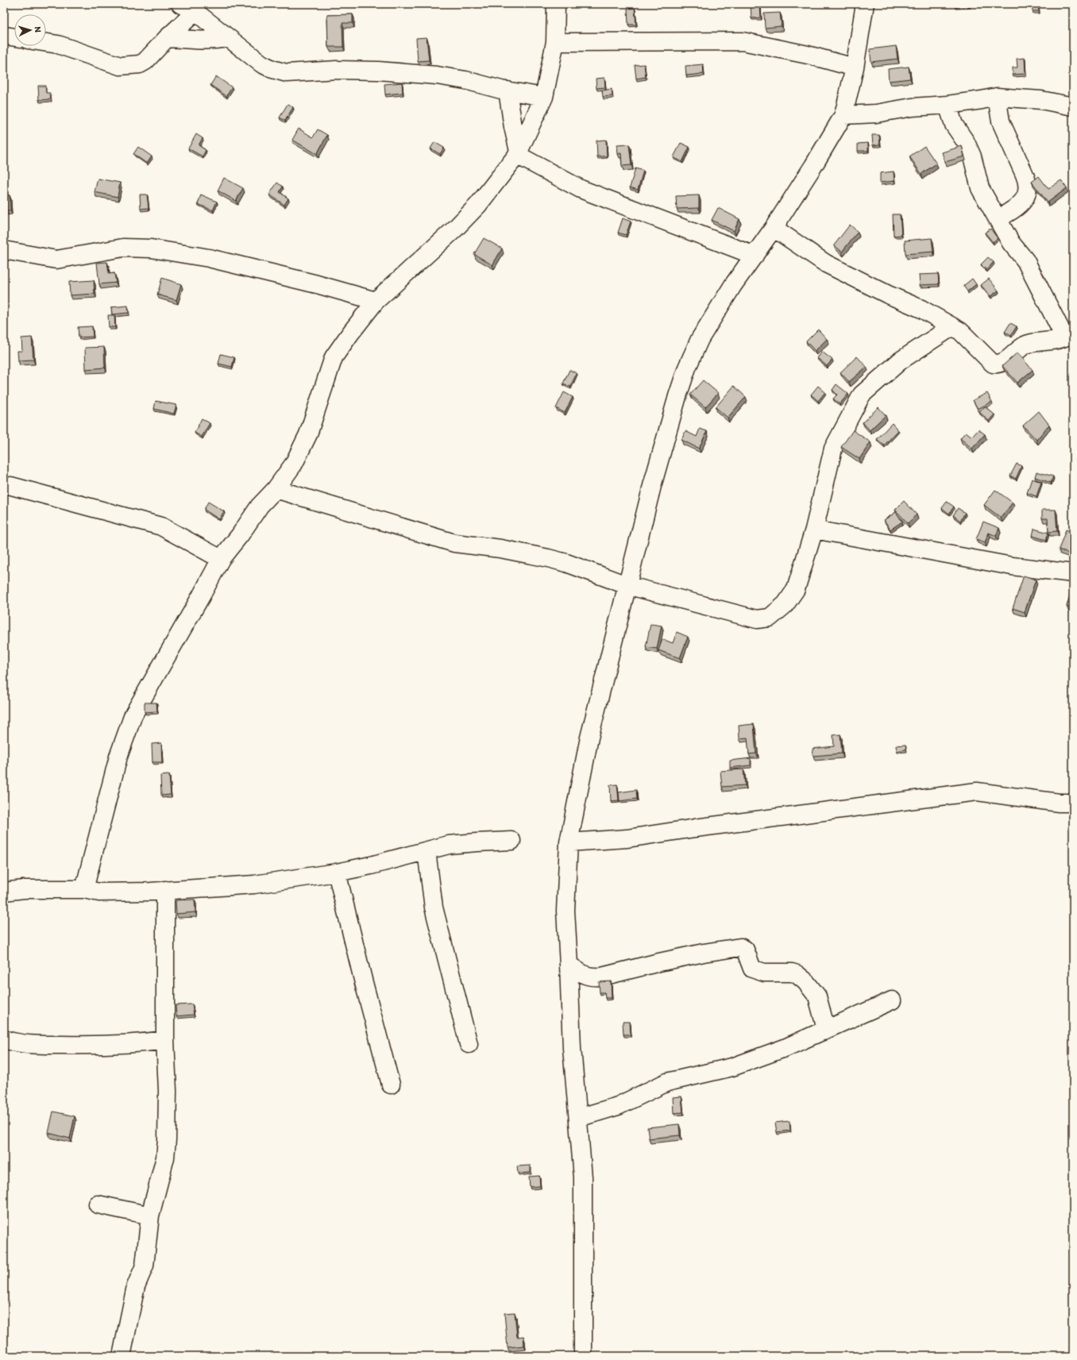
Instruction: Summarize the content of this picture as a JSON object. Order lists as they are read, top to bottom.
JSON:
{
  "north": "right"
}
